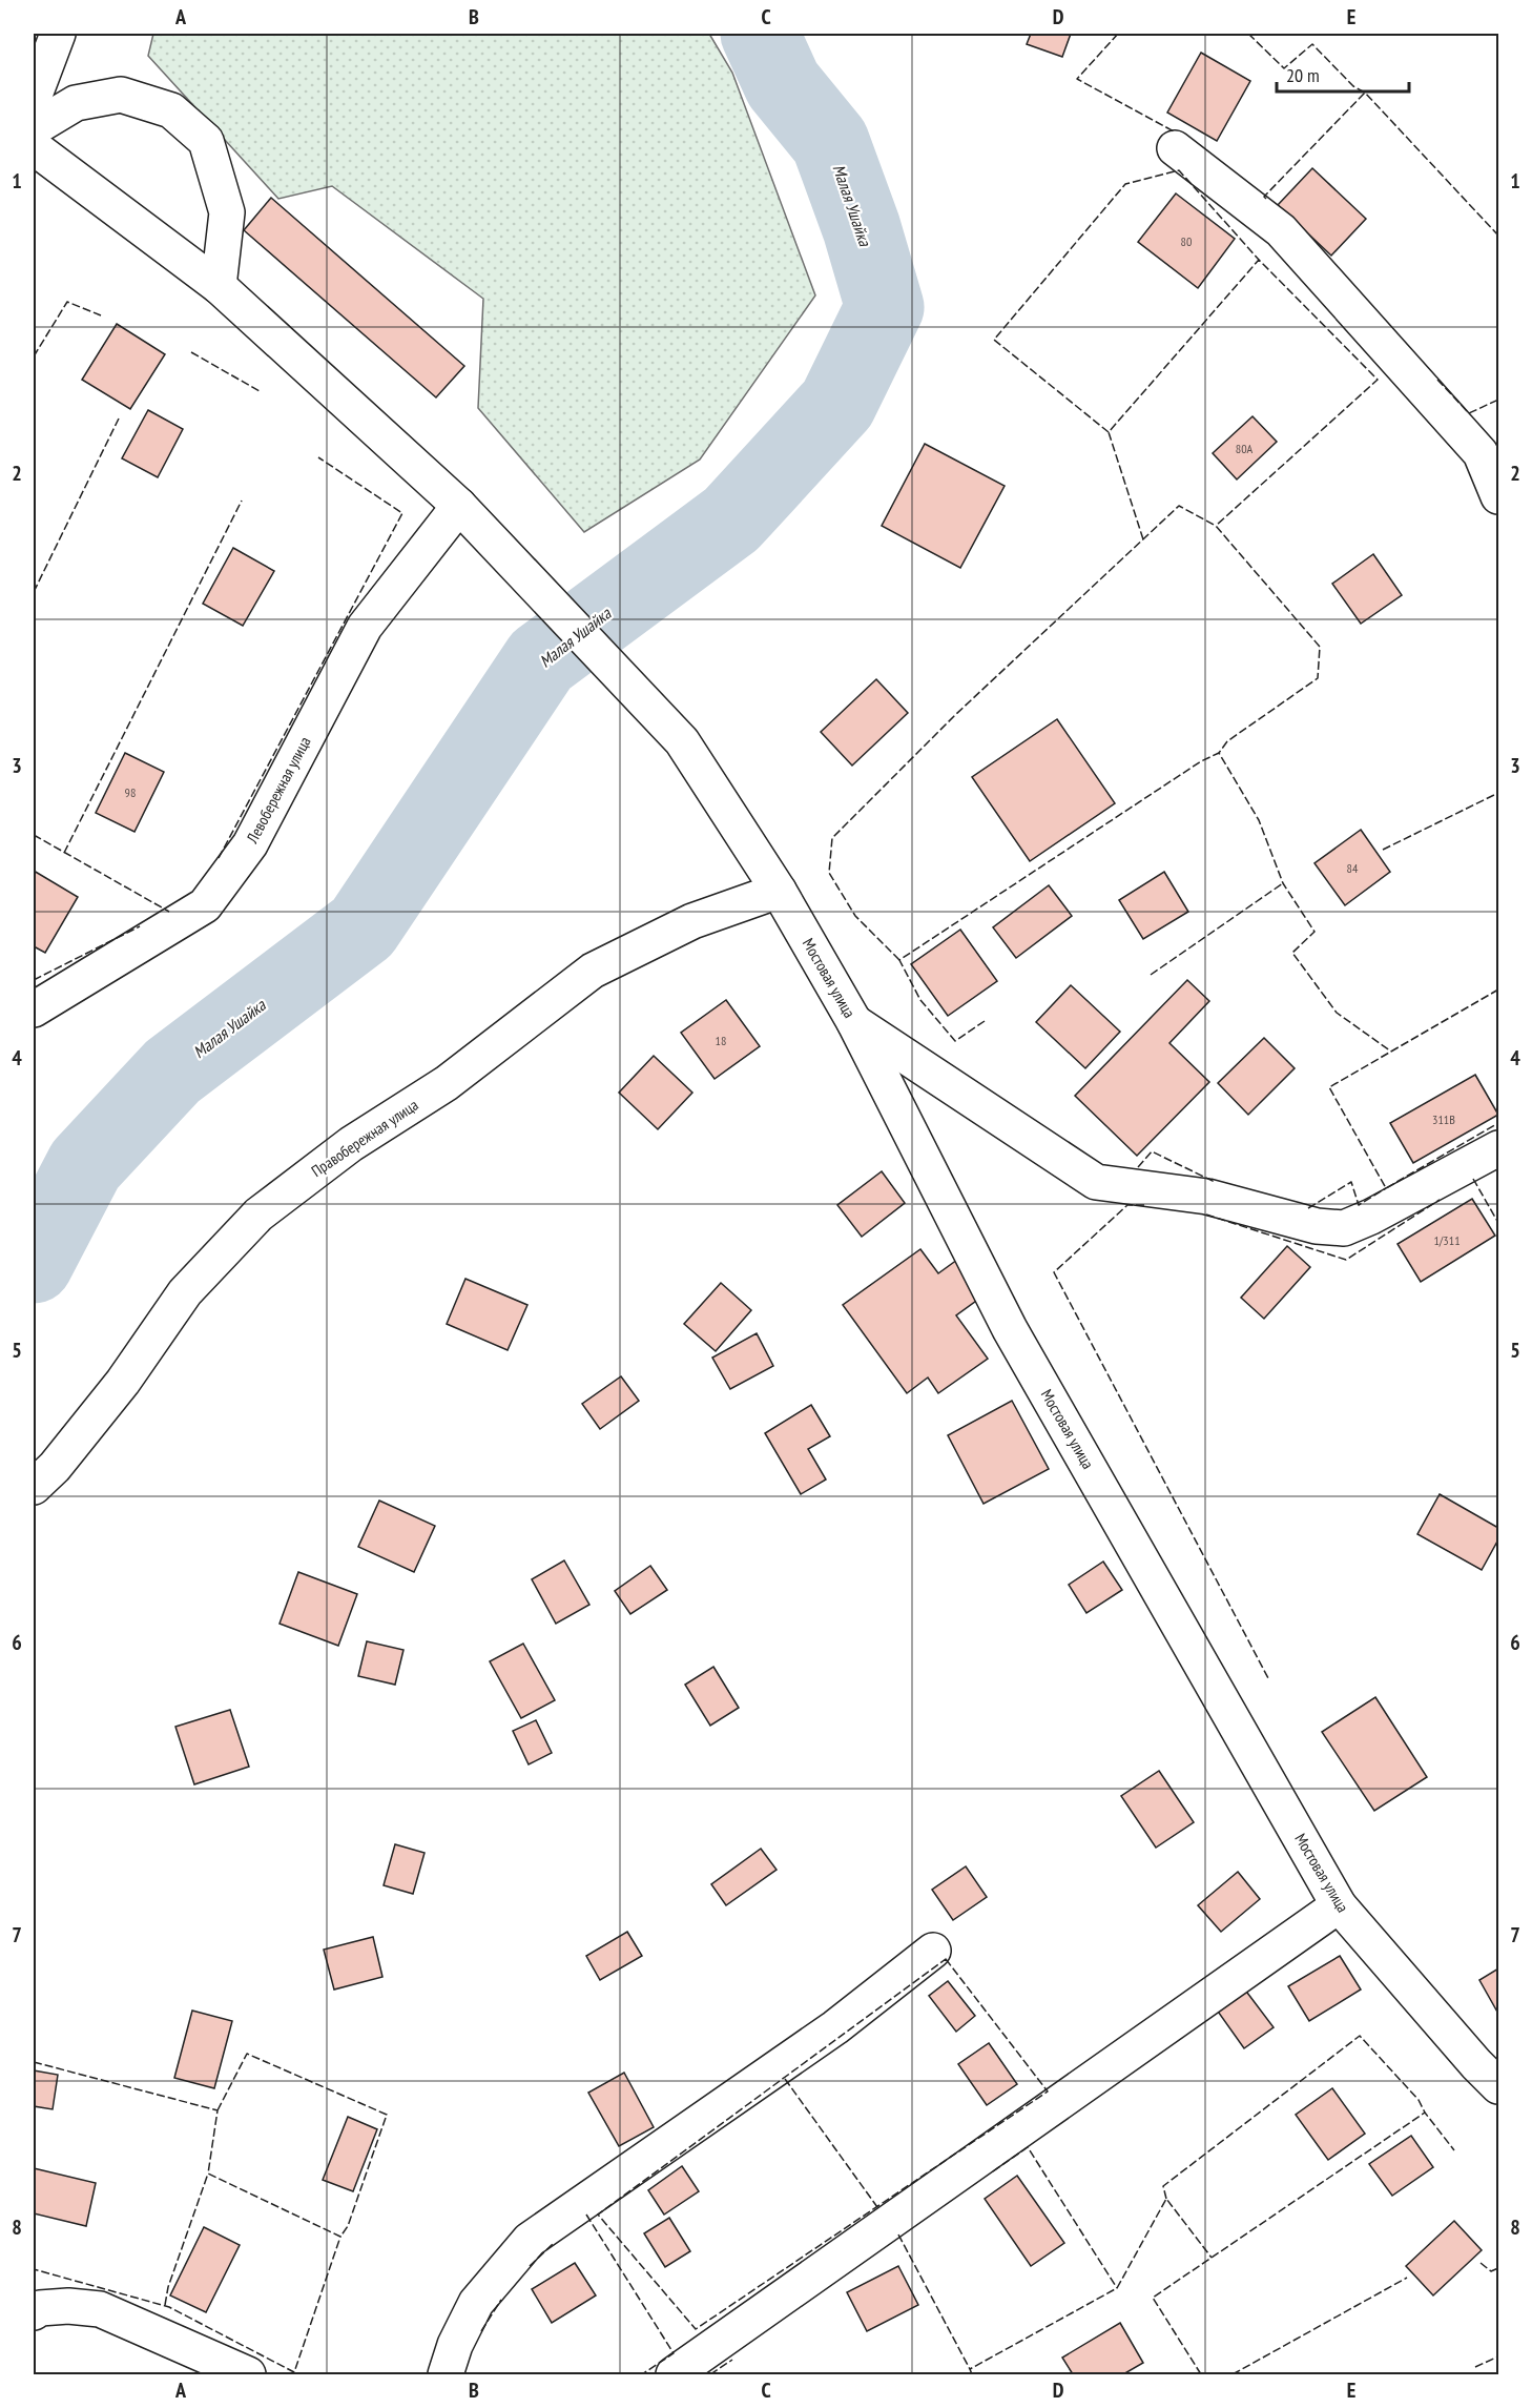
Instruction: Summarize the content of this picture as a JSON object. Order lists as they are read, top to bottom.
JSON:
{
  "streets": {
    "street": ["Левобережная улица", "Мостовая улица", "Правобережная улица"]
  },
  "crossings": [
    ["Левобережная улица", "Мостовая улица"],
    ["Мостовая улица", "Правобережная улица"]
  ],
  "water": ["Малая Ушайка"],
  "house_numbers": [
    "80",
    "80А",
    "98",
    "84",
    "18",
    "311В",
    "1/311"
  ],
  "scale_bar": "20 m",
  "grid": {
    "columns": [
      "A",
      "B",
      "C",
      "D",
      "E"
    ],
    "rows": [
      "1",
      "2",
      "3",
      "4",
      "5",
      "6",
      "7",
      "8"
    ]
  }
}
